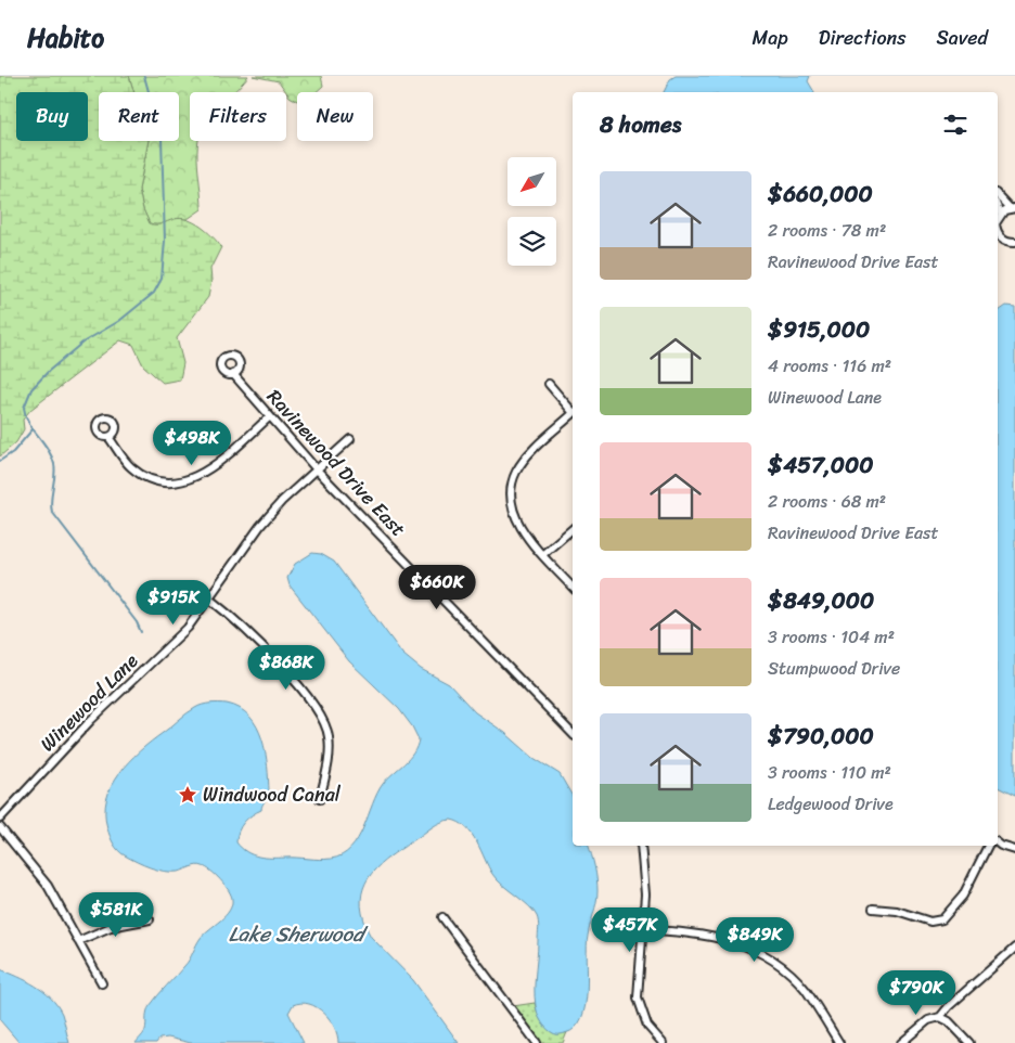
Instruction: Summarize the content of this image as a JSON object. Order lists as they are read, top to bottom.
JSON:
{
  "streets": {
    "street": ["Ravinewood Drive East", "Winewood Lane"]
  },
  "crossings": [
    ["Ravinewood Drive East", "Winewood Lane"]
  ],
  "water": ["Lake Sherwood"],
  "places": {
    "place": ["Windwood Canal"]
  },
  "north": "bottom left",
  "page": {
    "header": "Habito",
    "nav": ["Map", "Directions", "Saved"],
    "chip": [
      "Buy",
      "Rent",
      "Filters",
      "New"
    ],
    "heading": "8 homes",
    "list": [
      {
        "name": "$660,000",
        "note": "2 rooms · 78 m² · Ravinewood Drive East"
      },
      {
        "name": "$915,000",
        "note": "4 rooms · 116 m² · Winewood Lane"
      },
      {
        "name": "$457,000",
        "note": "2 rooms · 68 m² · Ravinewood Drive East"
      },
      {
        "name": "$849,000",
        "note": "3 rooms · 104 m² · Stumpwood Drive"
      },
      {
        "name": "$790,000",
        "note": "3 rooms · 110 m² · Ledgewood Drive"
      }
    ],
    "price": [
      "$498K",
      "$660K",
      "$915K",
      "$868K",
      "$581K",
      "$457K",
      "$849K",
      "$790K"
    ]
  }
}
